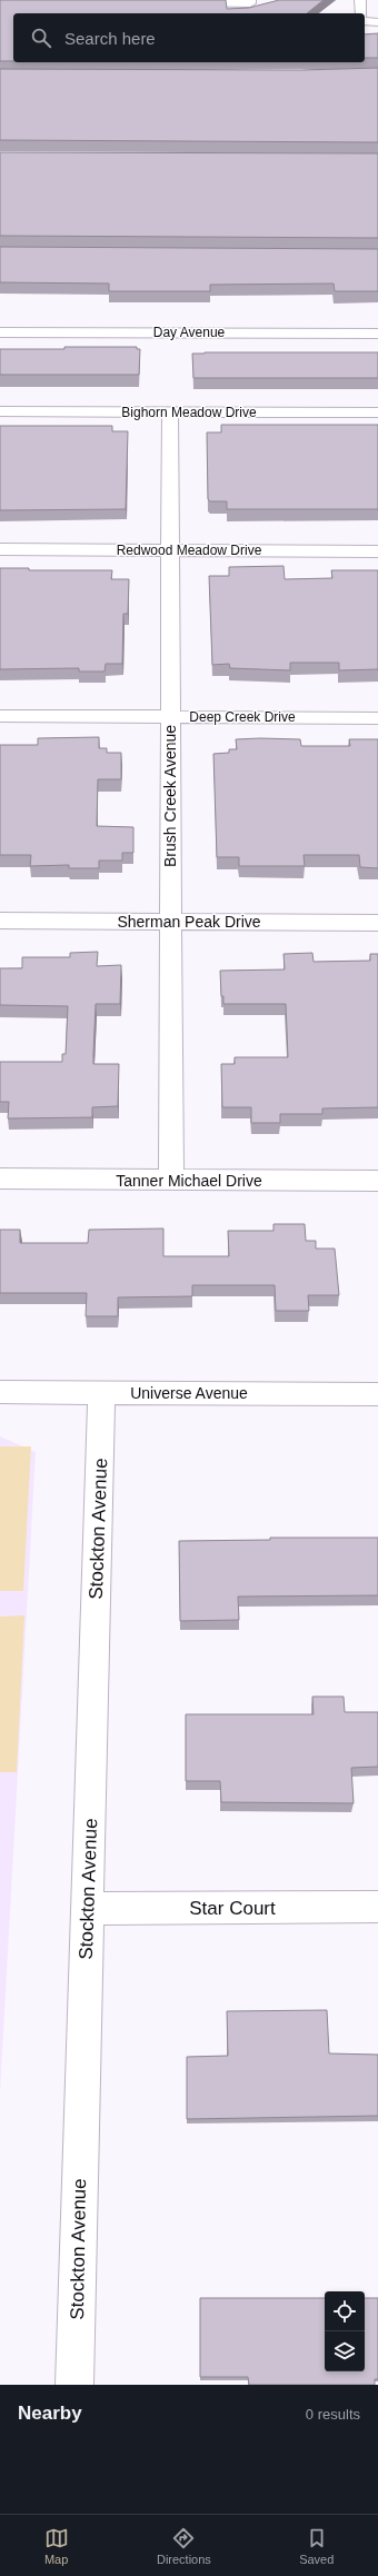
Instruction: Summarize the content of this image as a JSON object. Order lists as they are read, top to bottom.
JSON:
{
  "streets": {
    "street": [
      "Day Avenue",
      "Bighorn Meadow Drive",
      "Redwood Meadow Drive",
      "Deep Creek Drive",
      "Brush Creek Avenue",
      "Sherman Peak Drive",
      "Tanner Michael Drive",
      "Universe Avenue",
      "Stockton Avenue",
      "Star Court"
    ]
  },
  "crossings": [
    ["Bighorn Meadow Drive", "Brush Creek Avenue"],
    ["Redwood Meadow Drive", "Brush Creek Avenue"],
    ["Deep Creek Drive", "Brush Creek Avenue"],
    ["Brush Creek Avenue", "Sherman Peak Drive"],
    ["Brush Creek Avenue", "Tanner Michael Drive"],
    ["Universe Avenue", "Stockton Avenue"],
    ["Stockton Avenue", "Star Court"]
  ],
  "page": {
    "search": "Search here",
    "heading": ["Nearby", "0 results"],
    "nav": ["Map", "Directions", "Saved"]
  }
}
